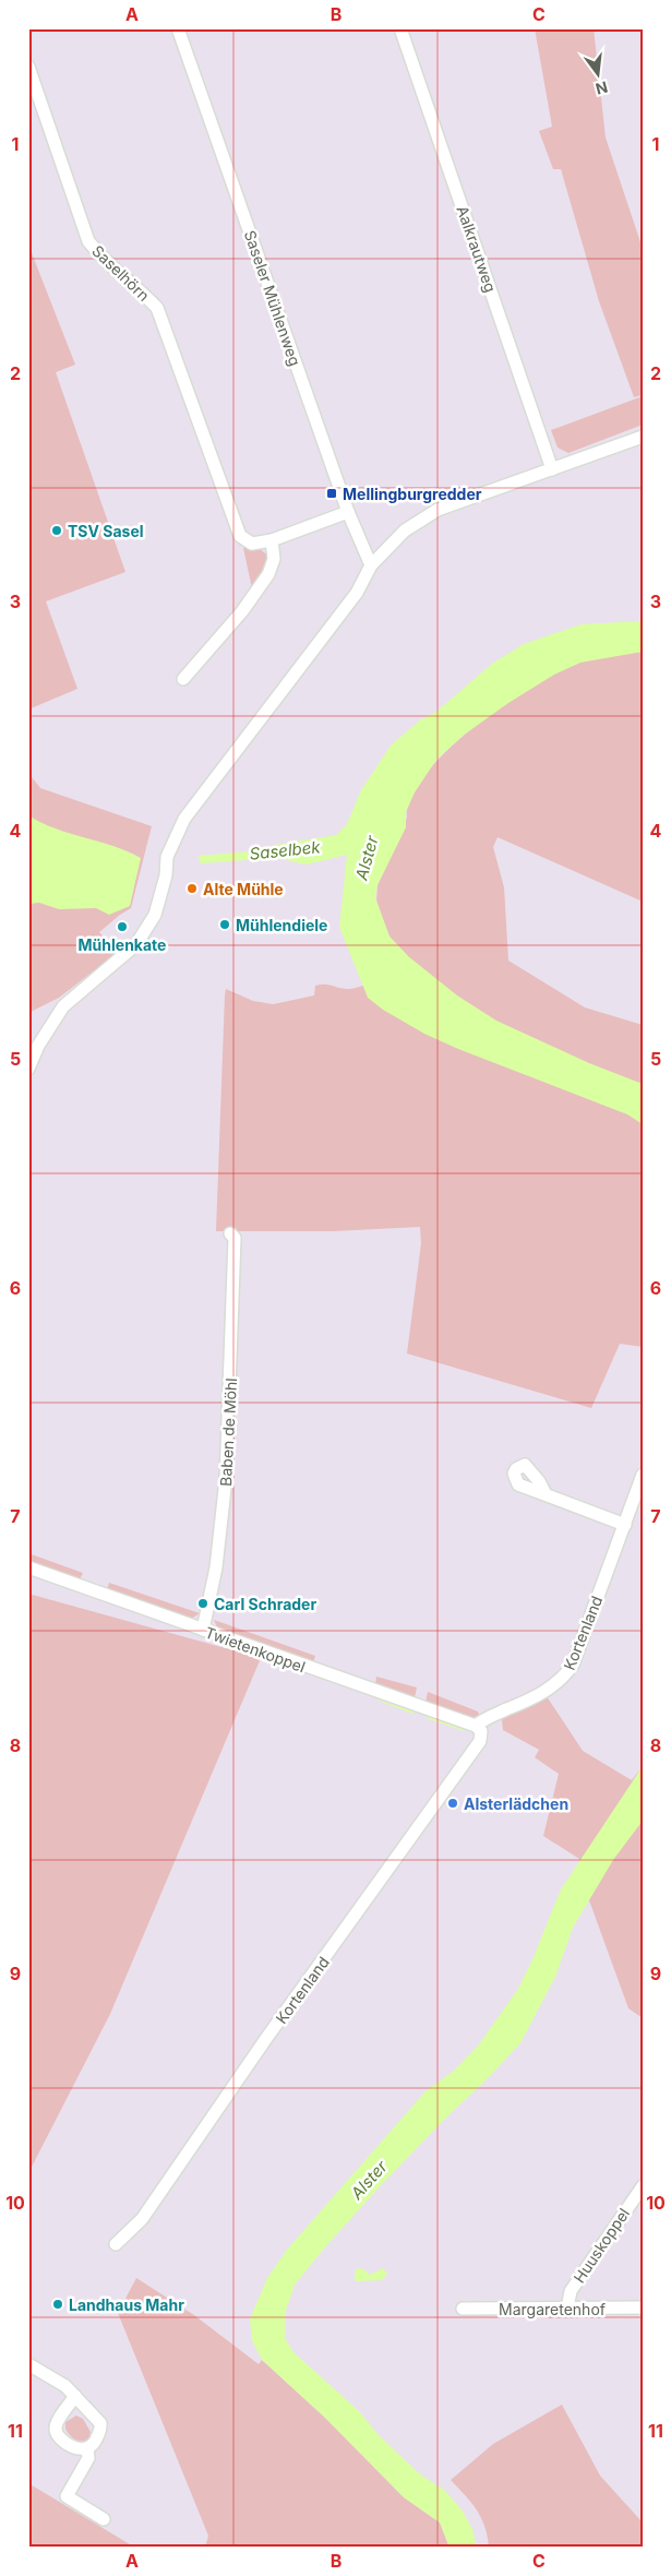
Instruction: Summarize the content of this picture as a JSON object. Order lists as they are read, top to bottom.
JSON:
{
  "streets": {
    "street": [
      "Aalkrautweg",
      "Saselhörn",
      "Saseler Mühlenweg",
      "Baben de Möhl",
      "Kortenland",
      "Twietenkoppel",
      "Huuskoppel",
      "Margaretenhof"
    ]
  },
  "crossings": [
    ["Saselhörn", "Saseler Mühlenweg"],
    ["Baben de Möhl", "Twietenkoppel"],
    ["Kortenland", "Twietenkoppel"],
    ["Huuskoppel", "Margaretenhof"]
  ],
  "water": ["Saselbek", "Alster"],
  "places": {
    "transit": ["Mellingburgredder"],
    "other": [
      "TSV Sasel",
      "Alte Mühle",
      "Mühlendiele",
      "Mühlenkate",
      "Carl Schrader",
      "Alsterlädchen",
      "Landhaus Mahr"
    ]
  },
  "north": "bottom",
  "grid": {
    "columns": ["A", "B", "C"],
    "rows": [
      "1",
      "2",
      "3",
      "4",
      "5",
      "6",
      "7",
      "8",
      "9",
      "10",
      "11"
    ]
  }
}
